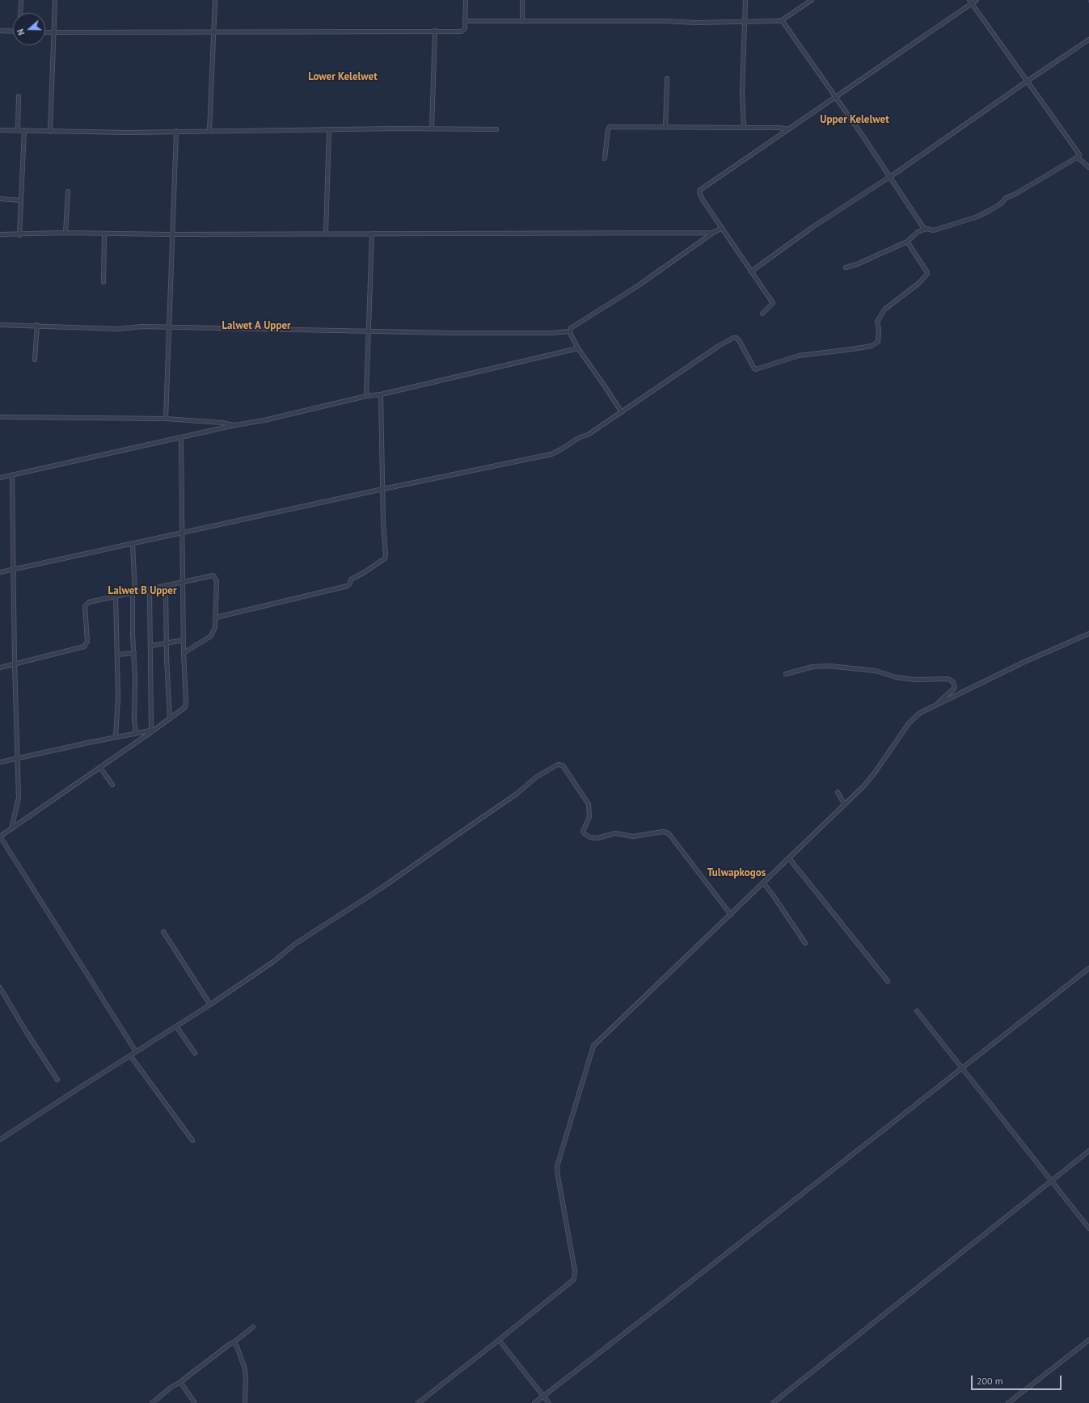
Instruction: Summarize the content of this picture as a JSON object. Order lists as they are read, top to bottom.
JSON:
{
  "districts": [
    "Lower Kelelwet",
    "Upper Kelelwet",
    "Lalwet A Upper",
    "Lalwet B Upper",
    "Tulwapkogos"
  ],
  "scale_bar": "200 m",
  "north": "left"
}
